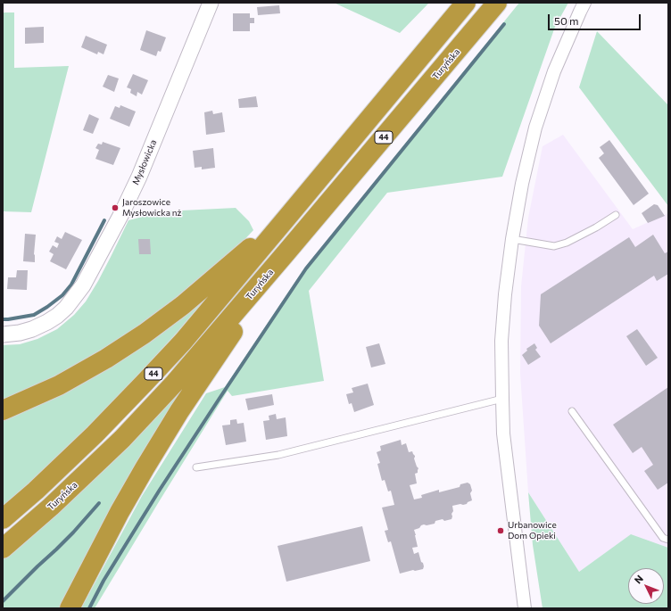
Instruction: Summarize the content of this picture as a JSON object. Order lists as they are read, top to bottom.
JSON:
{
  "streets": {
    "highway": ["Turyńska", "44"],
    "street": ["Mysłowicka"]
  },
  "places": ["Jaroszowice Mysłowicka nż", "Urbanowice Dom Opieki"],
  "scale_bar": "50 m",
  "north": "top left"
}
